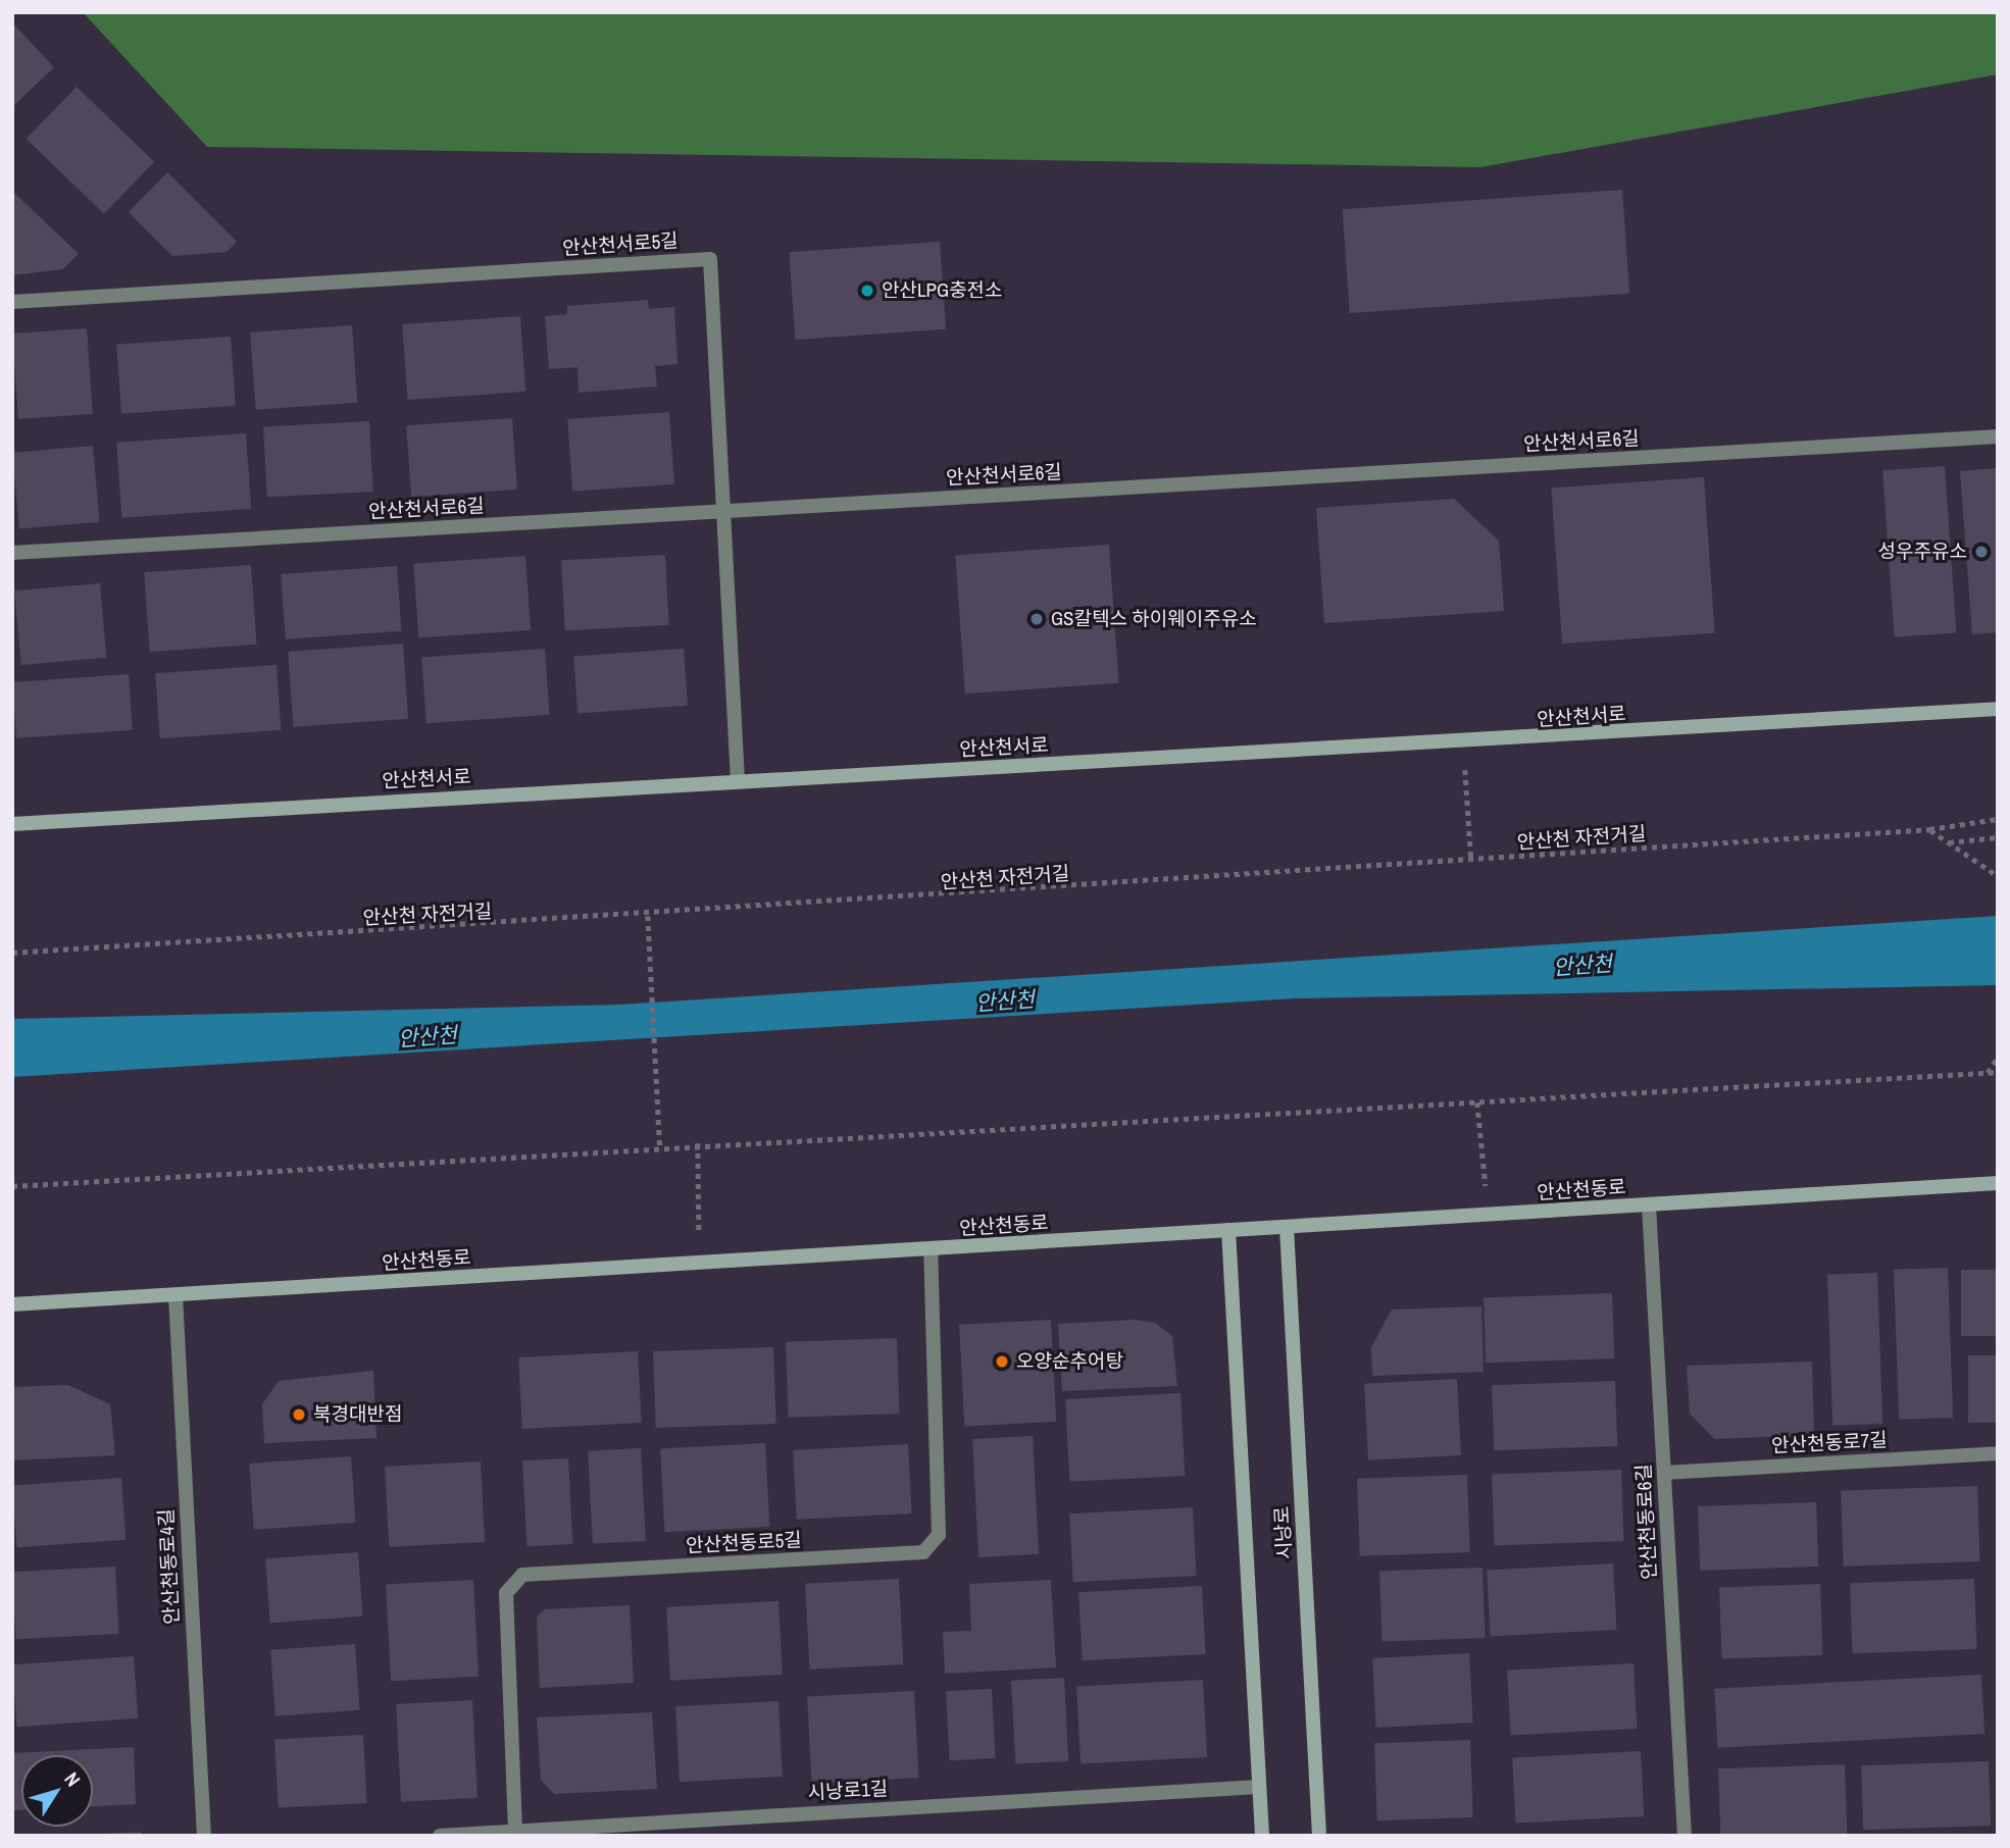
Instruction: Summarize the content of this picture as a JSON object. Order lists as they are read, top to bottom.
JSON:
{
  "streets": {
    "street": [
      "안산천서로5길",
      "안산천서로6길",
      "안산천서로",
      "안산천동로",
      "안산천동로7길",
      "안산천동로6길",
      "시낭로",
      "안산천동로5길",
      "안산천동로4길",
      "시낭로1길"
    ],
    "path": ["안산천 자전거길"]
  },
  "crossings": [
    ["안산천서로5길", "안산천서로6길"],
    ["안산천서로5길", "안산천서로"],
    ["안산천동로", "안산천동로6길"],
    ["안산천동로", "시낭로"],
    ["안산천동로", "안산천동로5길"],
    ["안산천동로", "안산천동로4길"],
    ["안산천동로7길", "안산천동로6길"],
    ["시낭로", "시낭로1길"],
    ["안산천동로5길", "시낭로1길"]
  ],
  "water": ["안산천"],
  "places": [
    "안산LPG충전소",
    "성우주유소",
    "GS칼텍스 하이웨이주유소",
    "오양순추어탕",
    "북경대반점"
  ],
  "north": "top right"
}
